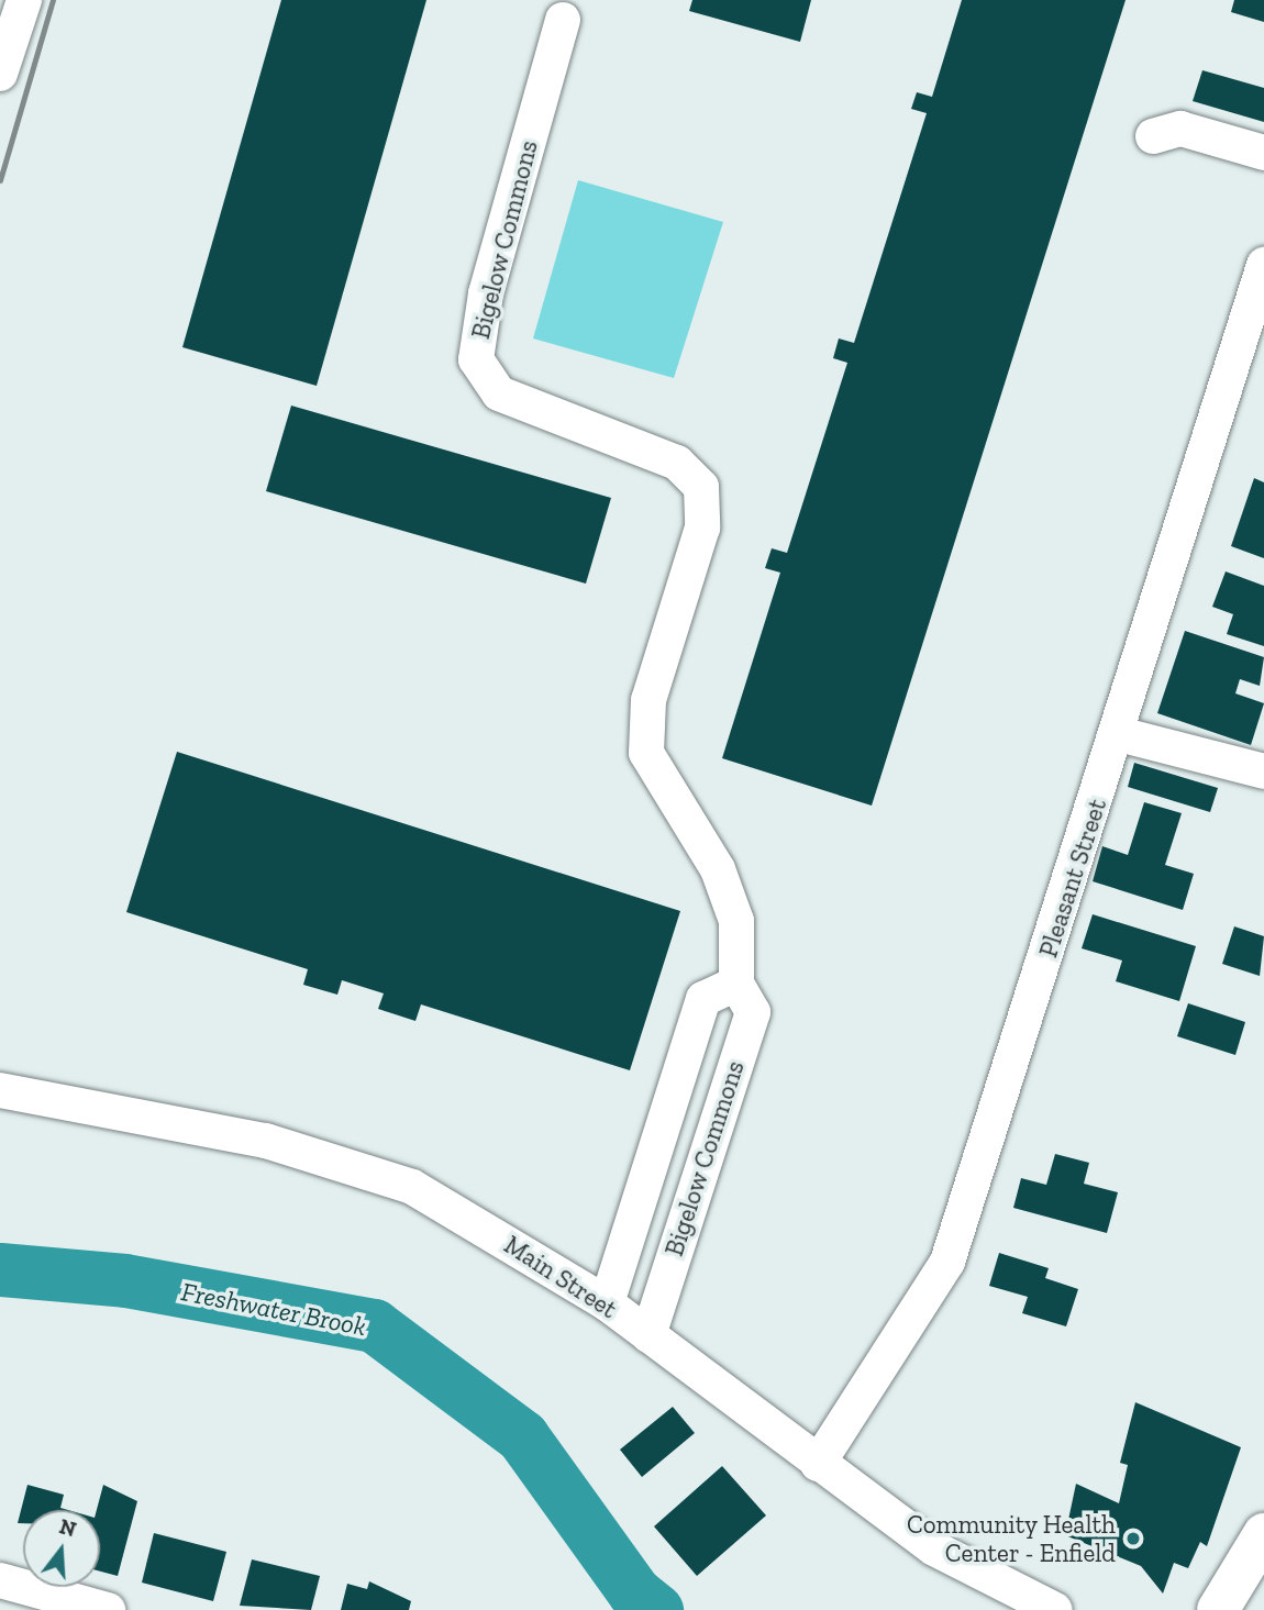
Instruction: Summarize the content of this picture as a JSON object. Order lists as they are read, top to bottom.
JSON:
{
  "streets": {
    "street": ["Bigelow Commons", "Pleasant Street", "Main Street"]
  },
  "crossings": [
    ["Bigelow Commons", "Main Street"],
    ["Pleasant Street", "Main Street"]
  ],
  "water": ["Freshwater Brook"],
  "places": ["Community Health Center - Enfield"],
  "north": "top"
}
